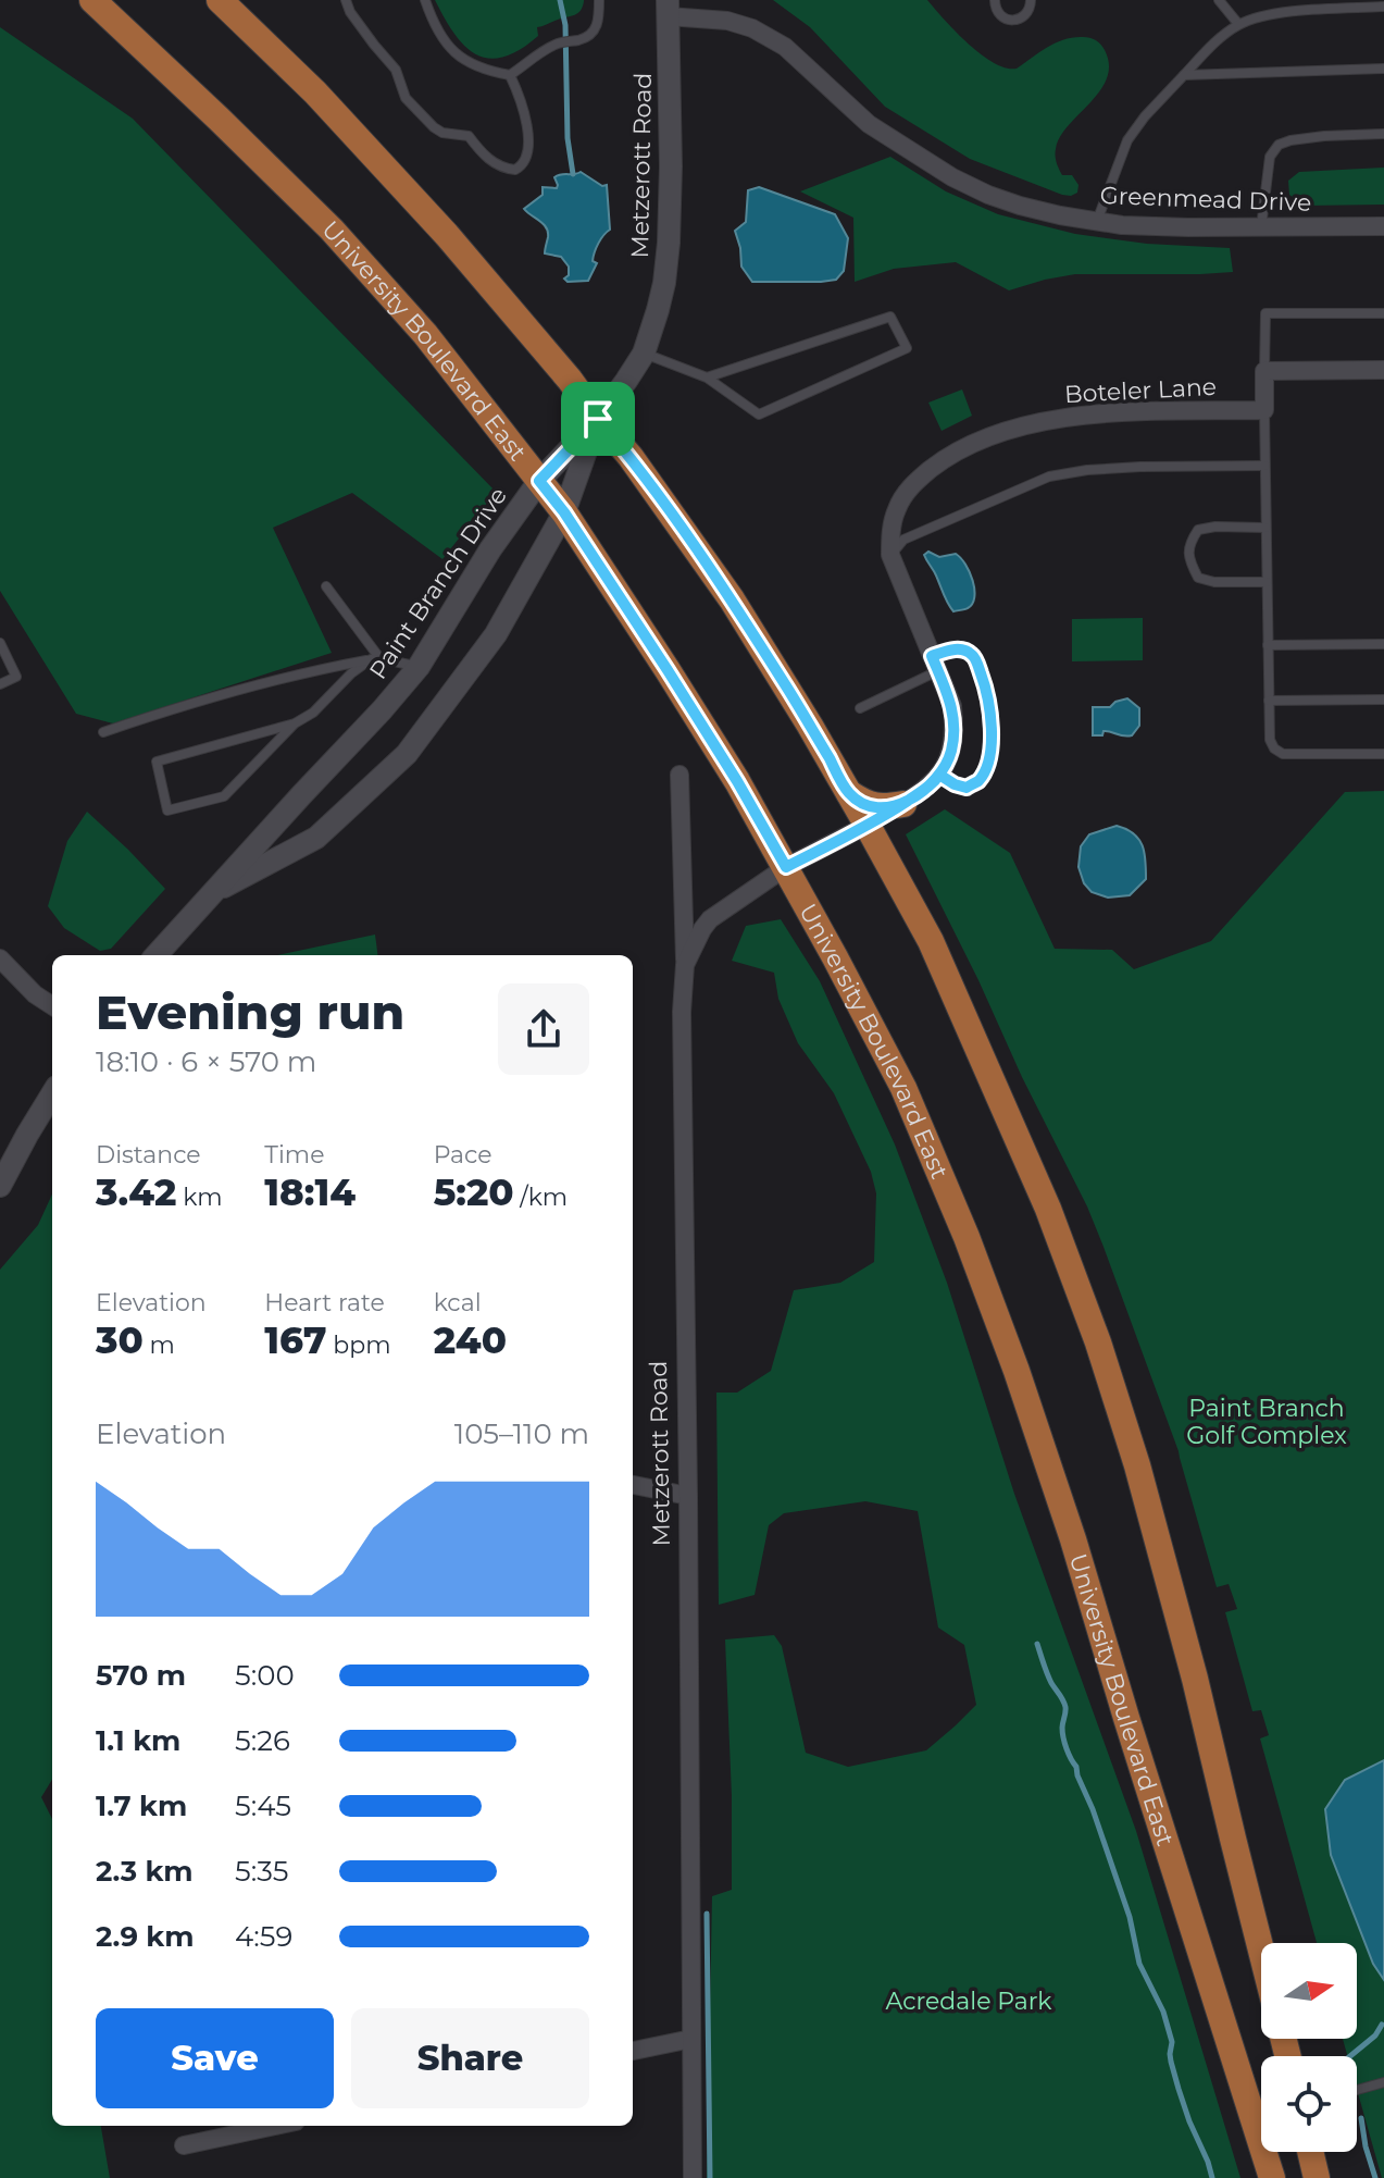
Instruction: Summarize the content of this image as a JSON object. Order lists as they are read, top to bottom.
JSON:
{
  "streets": {
    "main road": ["University Boulevard East"],
    "street": [
      "Metzerott Road",
      "Greenmead Drive",
      "Boteler Lane",
      "Paint Branch Drive"
    ]
  },
  "crossings": [
    ["Metzerott Road", "Greenmead Drive"],
    ["Metzerott Road", "University Boulevard East"],
    ["Metzerott Road", "Boteler Lane"],
    ["Metzerott Road", "Paint Branch Drive"],
    ["University Boulevard East", "Paint Branch Drive"]
  ],
  "parks": ["Paint Branch Golf Complex", "Acredale Park"],
  "north": "right",
  "page": {
    "heading": ["Evening run", "18:10 · 6 × 570 m"],
    "stats": [
      ["Distance", "3.42 km"],
      ["Time", "18:14"],
      ["Pace", "5:20 /km"],
      ["Elevation", "30 m"],
      ["Heart rate", "167 bpm"],
      ["kcal", "240"]
    ],
    "chart": ["Elevation", "105–110 m"],
    "list": [
      {
        "name": "570 m",
        "note": "5:00"
      },
      {
        "name": "1.1 km",
        "note": "5:26"
      },
      {
        "name": "1.7 km",
        "note": "5:45"
      },
      {
        "name": "2.3 km",
        "note": "5:35"
      },
      {
        "name": "2.9 km",
        "note": "4:59"
      }
    ],
    "buttons": ["Save", "Share"]
  }
}
